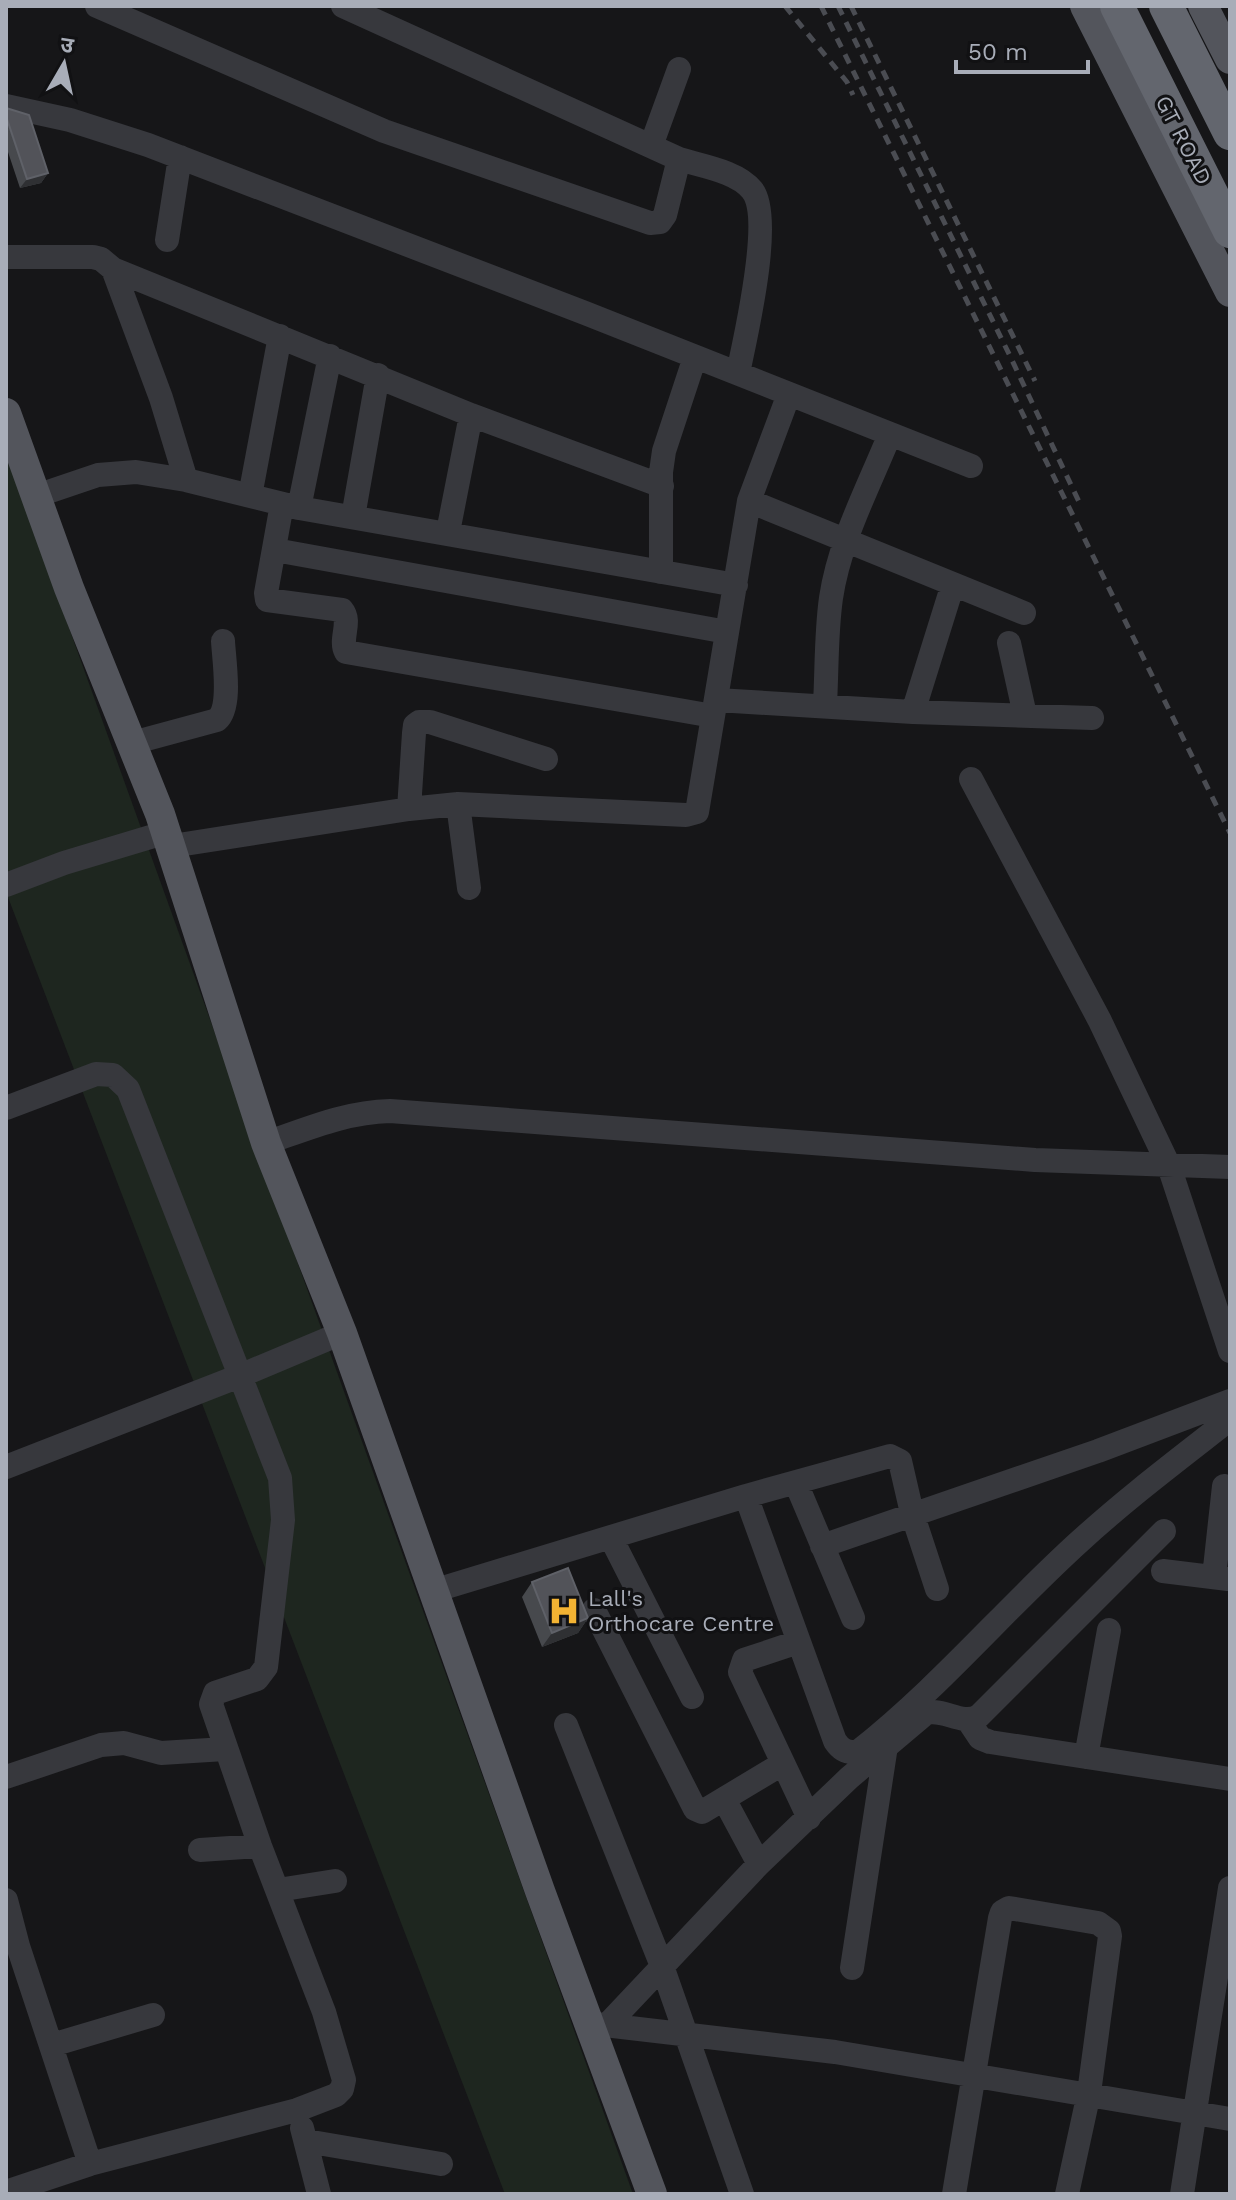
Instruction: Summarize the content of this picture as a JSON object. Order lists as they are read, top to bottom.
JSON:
{
  "streets": {
    "highway": ["GT ROAD"]
  },
  "places": {
    "hospital": ["Lall's Orthocare Centre"]
  },
  "scale_bar": "50 m",
  "north": "top"
}
